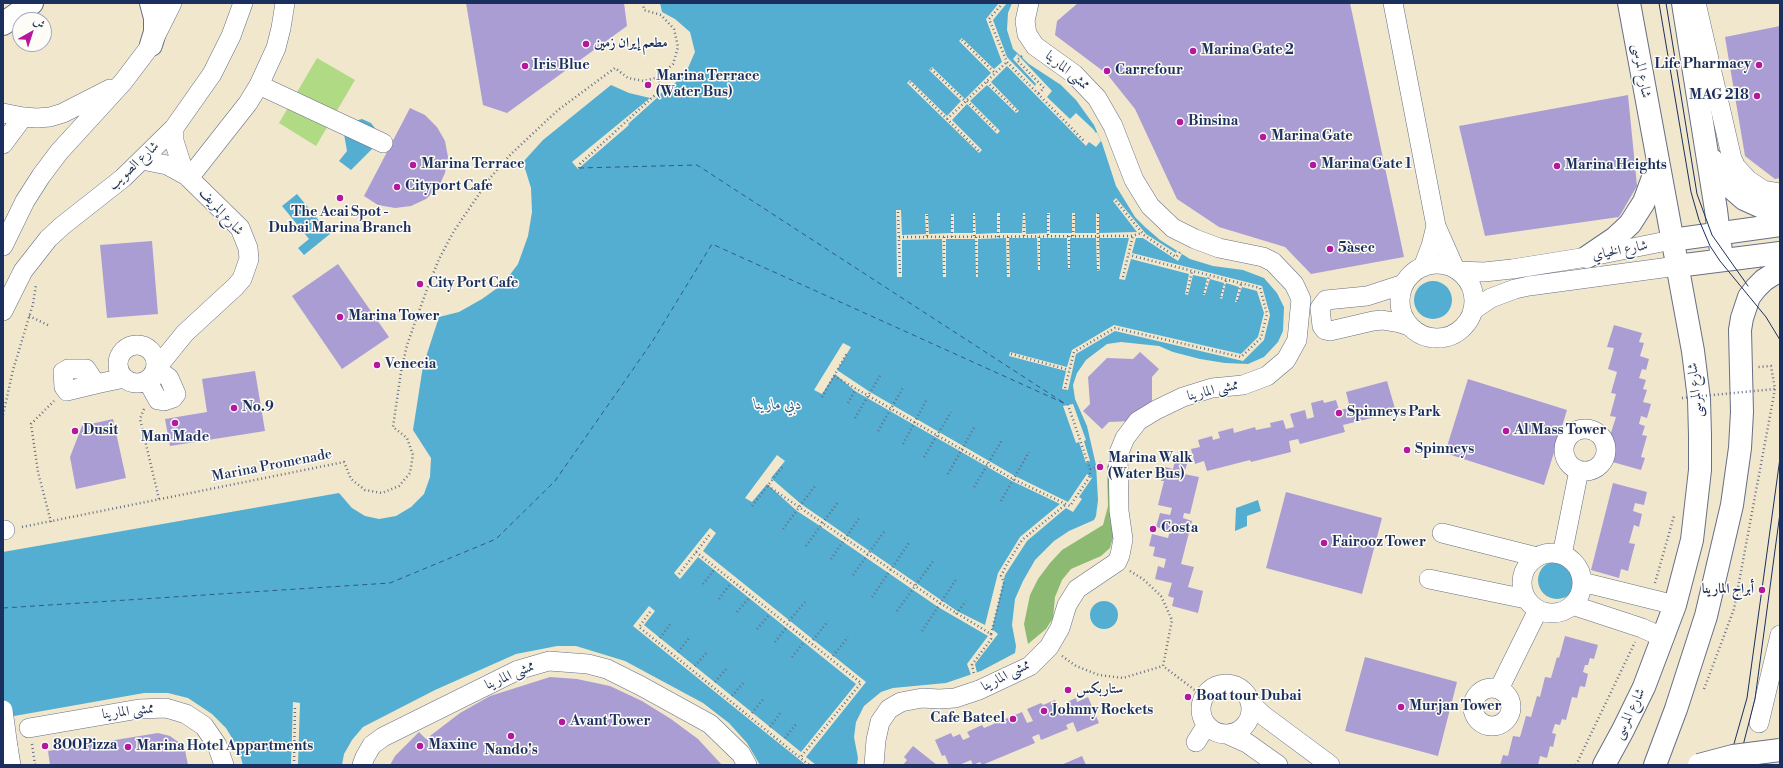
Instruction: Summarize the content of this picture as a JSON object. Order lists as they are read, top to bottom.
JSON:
{
  "streets": {
    "main road": ["شارع المرسى", "شارع الخياي"],
    "street": ["ممشى المارينا", "شارع الصويب", "شارع إلمريف"],
    "path": ["Marina Promenade"]
  },
  "crossings": [
    ["شارع المرسى", "شارع الخياي"],
    ["شارع الصويب", "شارع إلمريف"]
  ],
  "water": ["دبي مارينا"],
  "places": [
    "مطعم إيران زمين",
    "Marina Gate 2",
    "Life Pharmacy",
    "Iris Blue",
    "Carrefour",
    "Marina Terrace (Water Bus)",
    "MAG 218",
    "Binsina",
    "Marina Gate",
    "Marina Terrace",
    "Marina Gate 1",
    "Marina Heights",
    "Cityport Cafe",
    "The Acai Spot - Dubai Marina Branch",
    "5àsec",
    "City Port Cafe",
    "Marina Tower",
    "Venecia",
    "No.9",
    "Spinneys Park",
    "Man Made",
    "Dusit",
    "Al Mass Tower",
    "Spinneys",
    "Marina Walk (Water Bus)",
    "Costa",
    "Fairooz Tower",
    "أبراج المارينا",
    "ستاربكس",
    "Boat tour Dubai",
    "Murjan Tower",
    "Johnny Rockets",
    "Cafe Bateel",
    "Avant Tower",
    "Nando's",
    "800Pizza",
    "Maxine",
    "Marina Hotel Appartments"
  ],
  "north": "top right"
}
